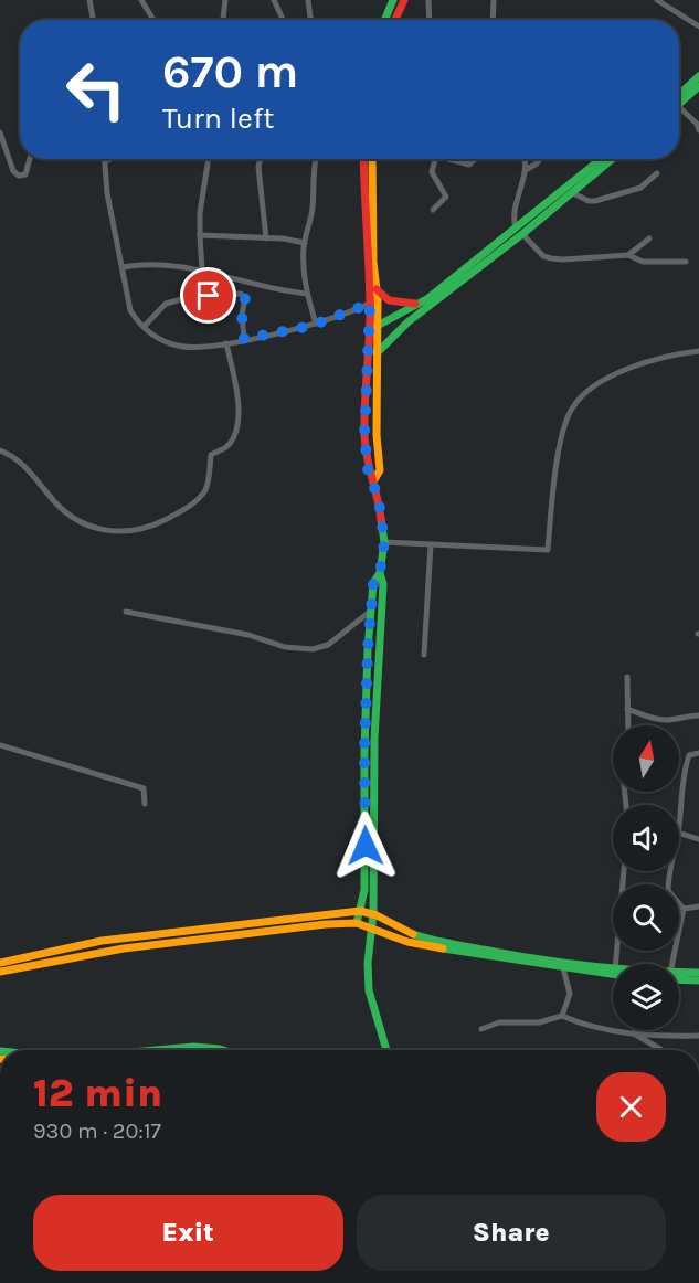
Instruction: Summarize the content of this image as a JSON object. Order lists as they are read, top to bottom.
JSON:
{
  "north": "top",
  "page": {
    "turn": ["670 m", "Turn left"],
    "heading": ["12 min", "930 m · 20:17"],
    "buttons": ["Exit", "Share"]
  }
}
